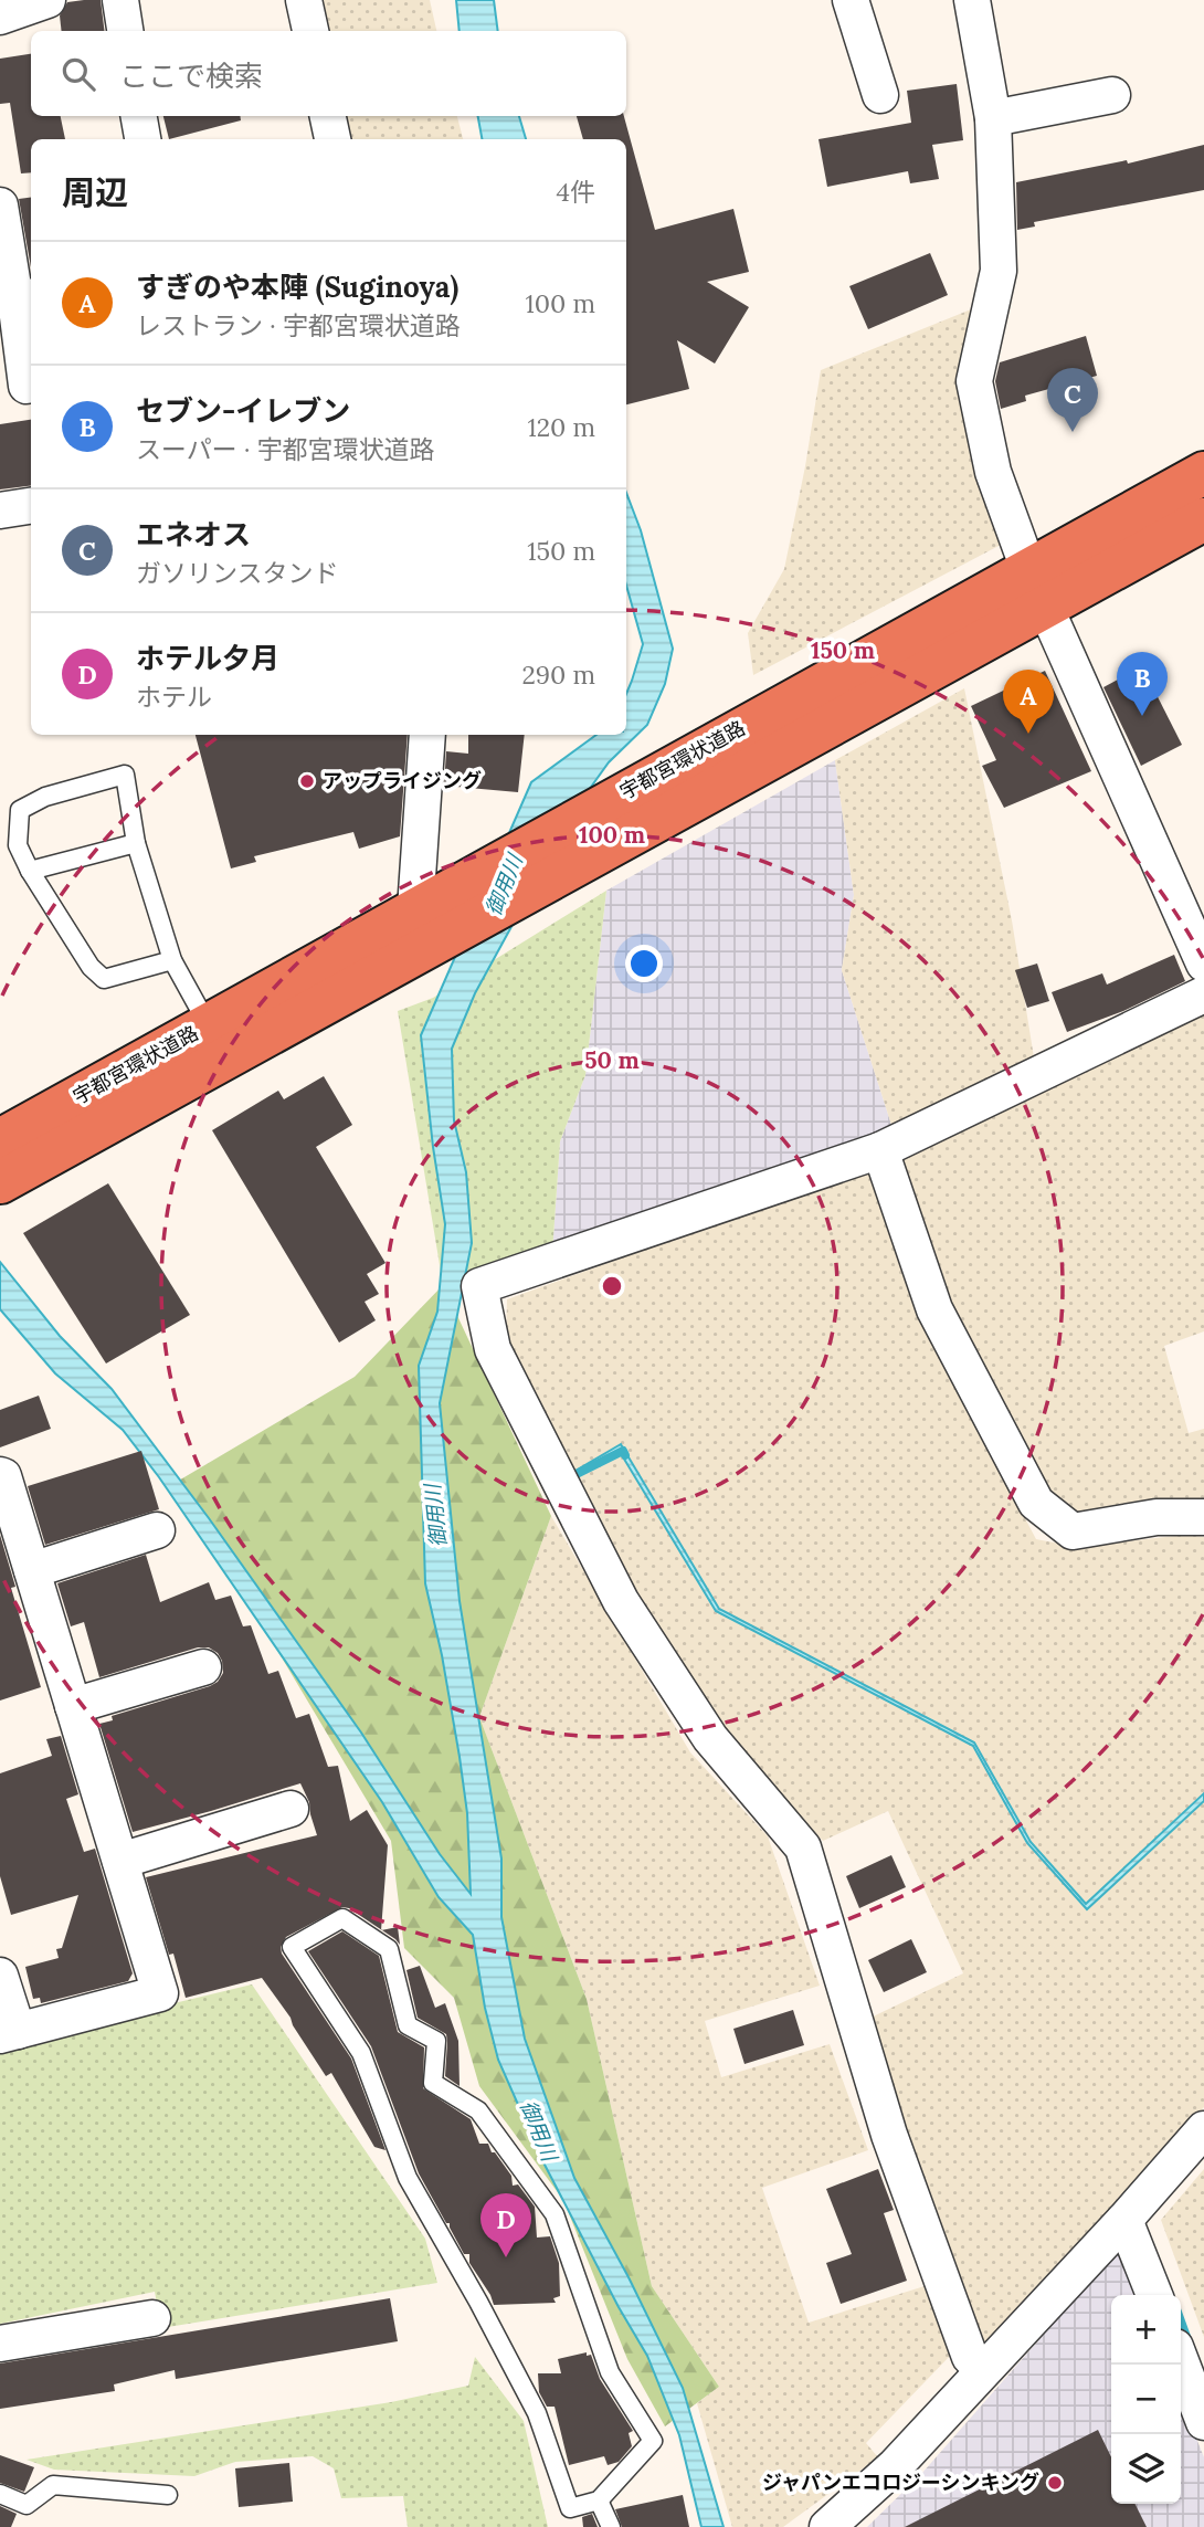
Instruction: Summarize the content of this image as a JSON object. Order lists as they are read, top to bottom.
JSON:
{
  "streets": {
    "highway": ["宇都宮環状道路"]
  },
  "water": ["御用川"],
  "places": ["アップライジング", "ジャパンエコロジーシンキング"],
  "page": {
    "search": "ここで検索",
    "heading": ["周辺", "4件"],
    "list": [
      {
        "mark": "A",
        "name": "すぎのや本陣 (Suginoya)",
        "note": "レストラン · 宇都宮環状道路",
        "value": "100 m"
      },
      {
        "mark": "B",
        "name": "セブン-イレブン",
        "note": "スーパー · 宇都宮環状道路",
        "value": "120 m"
      },
      {
        "mark": "C",
        "name": "エネオス",
        "note": "ガソリンスタンド",
        "value": "150 m"
      },
      {
        "mark": "D",
        "name": "ホテル夕月",
        "note": "ホテル",
        "value": "290 m"
      }
    ],
    "pins": [
      "C",
      "B",
      "A",
      "D"
    ],
    "map_buttons": ["+", "−"]
  },
  "rings": ["150 m", "100 m", "50 m"]
}
